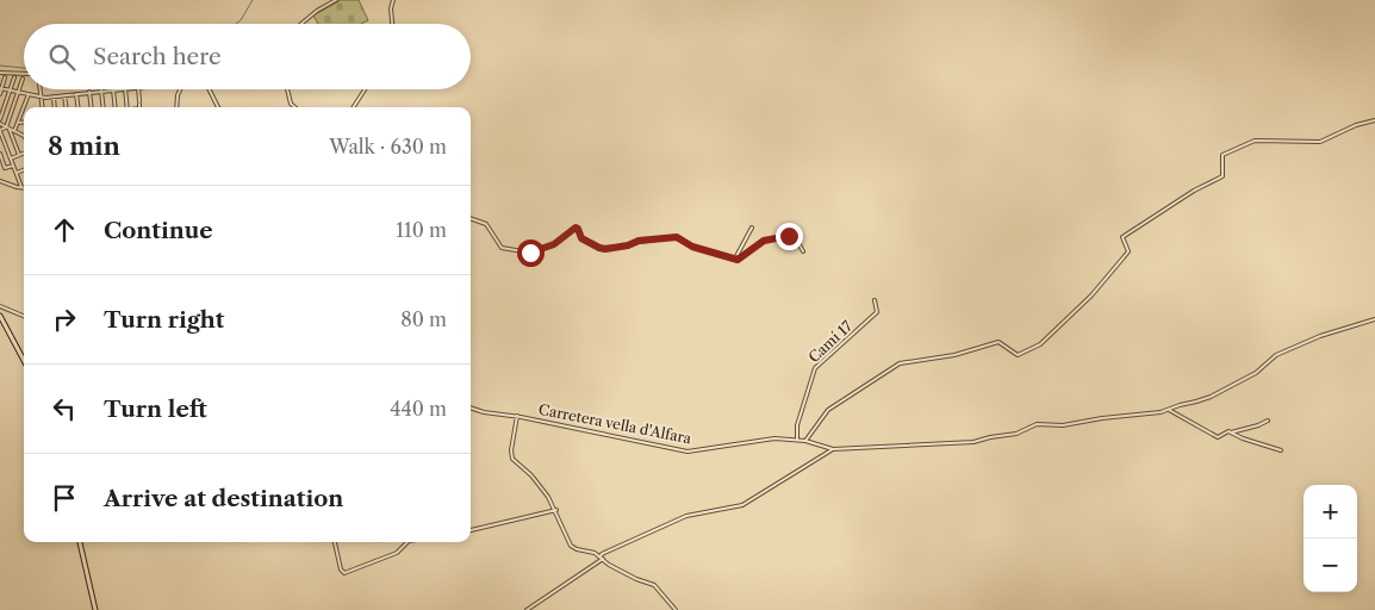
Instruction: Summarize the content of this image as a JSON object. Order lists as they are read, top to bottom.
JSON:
{
  "streets": {
    "street": ["Camí 17", "Carretera vella d'Alfara"]
  },
  "crossings": [
    ["Camí 17", "Carretera vella d'Alfara"]
  ],
  "page": {
    "search": "Search here",
    "heading": ["8 min", "Walk · 630 m"],
    "list": [
      ["Continue", "110 m"],
      ["Turn right", "80 m"],
      ["Turn left", "440 m"],
      "Arrive at destination"
    ],
    "map_buttons": ["+", "−"]
  }
}
